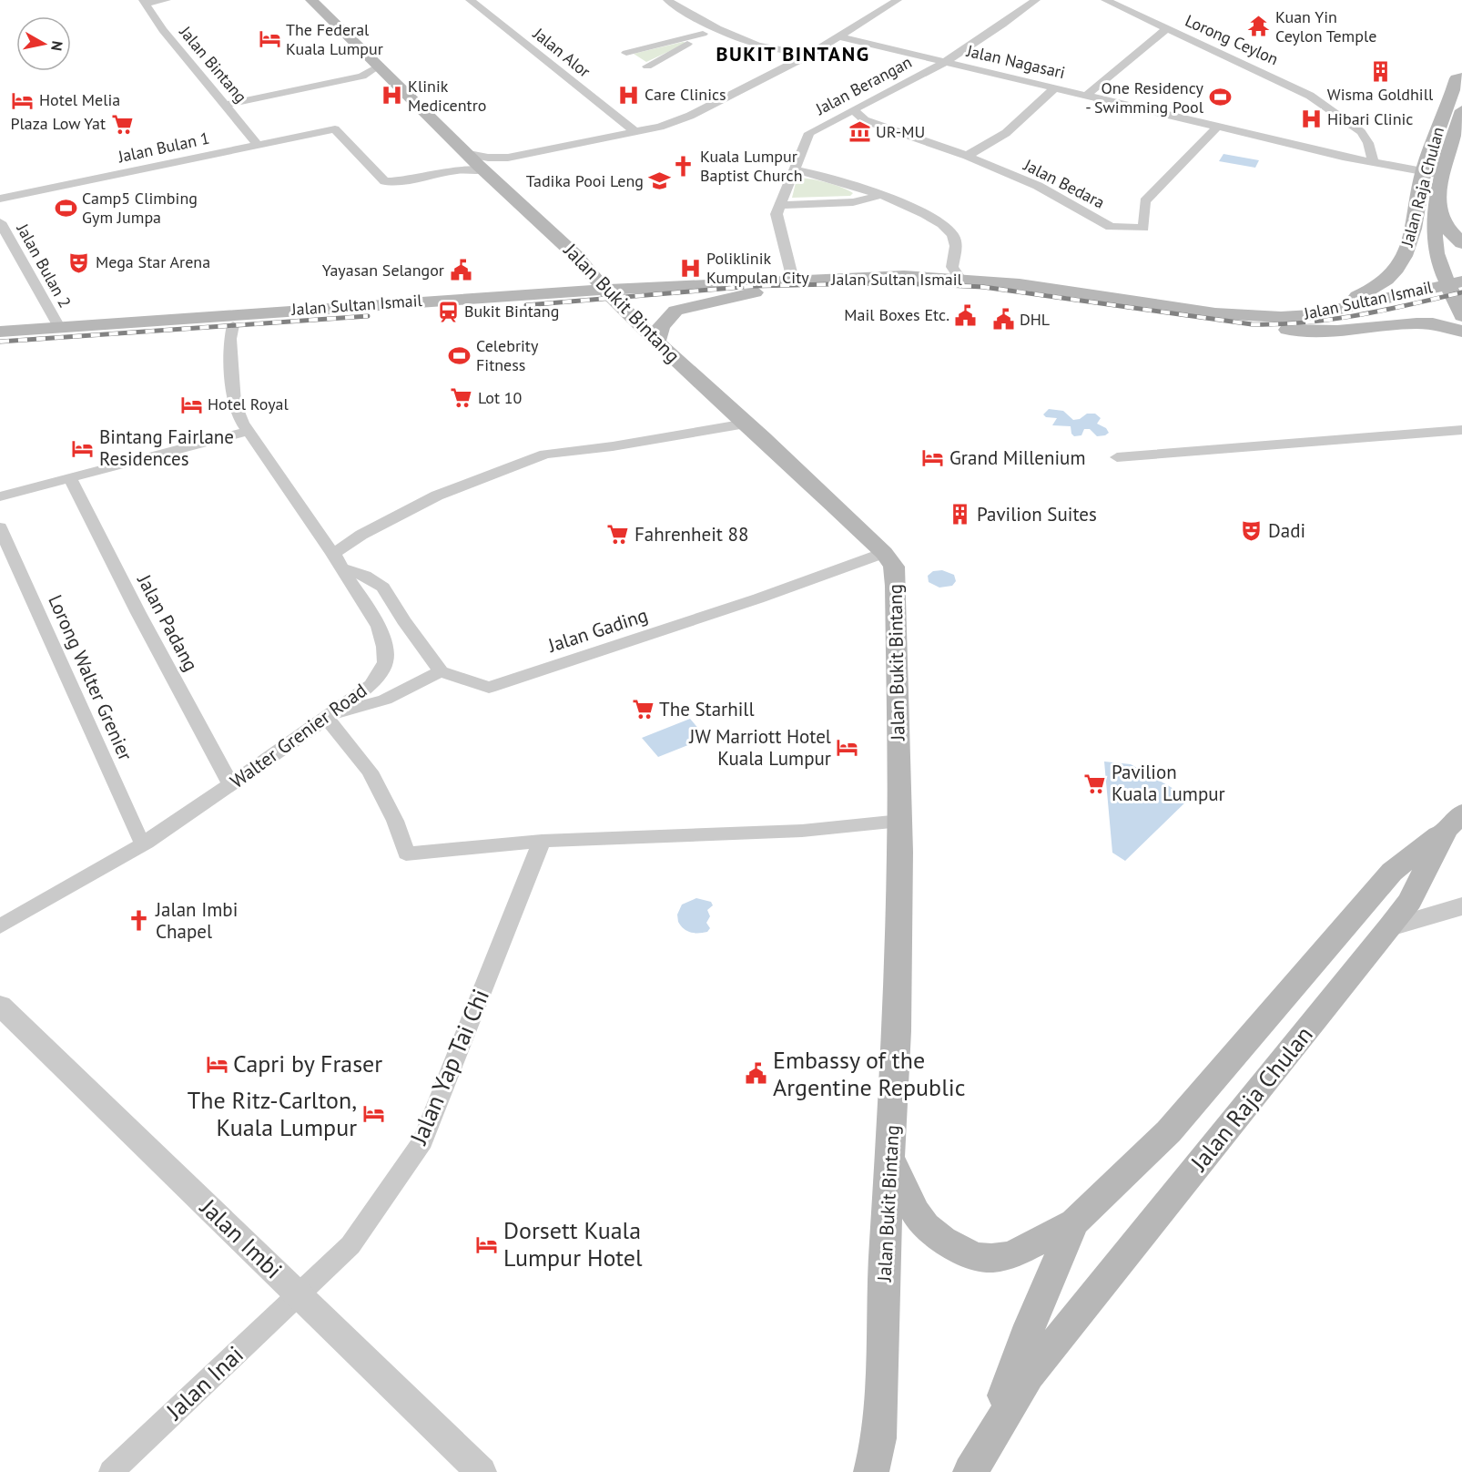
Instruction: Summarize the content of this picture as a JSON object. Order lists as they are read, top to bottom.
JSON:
{
  "streets": {
    "main road": ["Jalan Raja Chulan", "Jalan Sultan Ismail", "Jalan Bukit Bintang"],
    "street": [
      "Lorong Ceylon",
      "Jalan Alor",
      "Jalan Nagasari",
      "Jalan Bintang",
      "Jalan Berangan",
      "Jalan Bulan 1",
      "Jalan Bedara",
      "Jalan Bulan 2",
      "Jalan Padang",
      "Jalan Gading",
      "Lorong Walter Grenier",
      "Walter Grenier Road",
      "Jalan Yap Tai Chi",
      "Jalan Imbi",
      "Jalan Inai"
    ]
  },
  "crossings": [
    ["Lorong Ceylon", "Jalan Nagasari"],
    ["Jalan Nagasari", "Jalan Berangan"],
    ["Jalan Nagasari", "Jalan Bedara"],
    ["Jalan Nagasari", "Jalan Raja Chulan"],
    ["Jalan Bintang", "Jalan Bulan 1"],
    ["Jalan Berangan", "Jalan Bedara"],
    ["Jalan Berangan", "Jalan Sultan Ismail"],
    ["Jalan Bulan 1", "Jalan Bukit Bintang"],
    ["Jalan Raja Chulan", "Jalan Sultan Ismail"],
    ["Jalan Bulan 2", "Jalan Sultan Ismail"],
    ["Jalan Sultan Ismail", "Jalan Bukit Bintang"],
    ["Jalan Sultan Ismail", "Walter Grenier Road"],
    ["Jalan Bukit Bintang", "Jalan Gading"],
    ["Jalan Padang", "Walter Grenier Road"],
    ["Lorong Walter Grenier", "Walter Grenier Road"],
    ["Jalan Yap Tai Chi", "Jalan Imbi"],
    ["Jalan Yap Tai Chi", "Jalan Inai"],
    ["Jalan Imbi", "Jalan Inai"]
  ],
  "districts": ["BUKIT BINTANG"],
  "places": {
    "temple": ["Kuan Yin Ceylon Temple"],
    "hotel": [
      "The Federal Kuala Lumpur",
      "Hotel Melia",
      "Hotel Royal",
      "Bintang Fairlane Residences",
      "Grand Millenium",
      "JW Marriott Hotel Kuala Lumpur",
      "Capri by Fraser",
      "The Ritz-Carlton, Kuala Lumpur",
      "Dorsett Kuala Lumpur Hotel"
    ],
    "building": ["Wisma Goldhill", "Pavilion Suites"],
    "hospital": [
      "Care Clinics",
      "Klinik Medicentro",
      "Hibari Clinic",
      "Poliklinik Kumpulan City"
    ],
    "sports": ["One Residency - Swimming Pool", "Camp5 Climbing Gym Jumpa", "Celebrity Fitness"],
    "supermarket": [
      "Plaza Low Yat",
      "Lot 10",
      "Fahrenheit 88",
      "The Starhill",
      "Pavilion Kuala Lumpur"
    ],
    "museum": ["UR-MU"],
    "church": ["Kuala Lumpur Baptist Church", "Jalan Imbi Chapel"],
    "school or university": ["Tadika Pooi Leng"],
    "theatre": ["Mega Star Arena", "Dadi"],
    "public building": [
      "Yayasan Selangor",
      "Mail Boxes Etc.",
      "DHL",
      "Embassy of the Argentine Republic"
    ],
    "station": ["Bukit Bintang"]
  },
  "north": "right"
}
